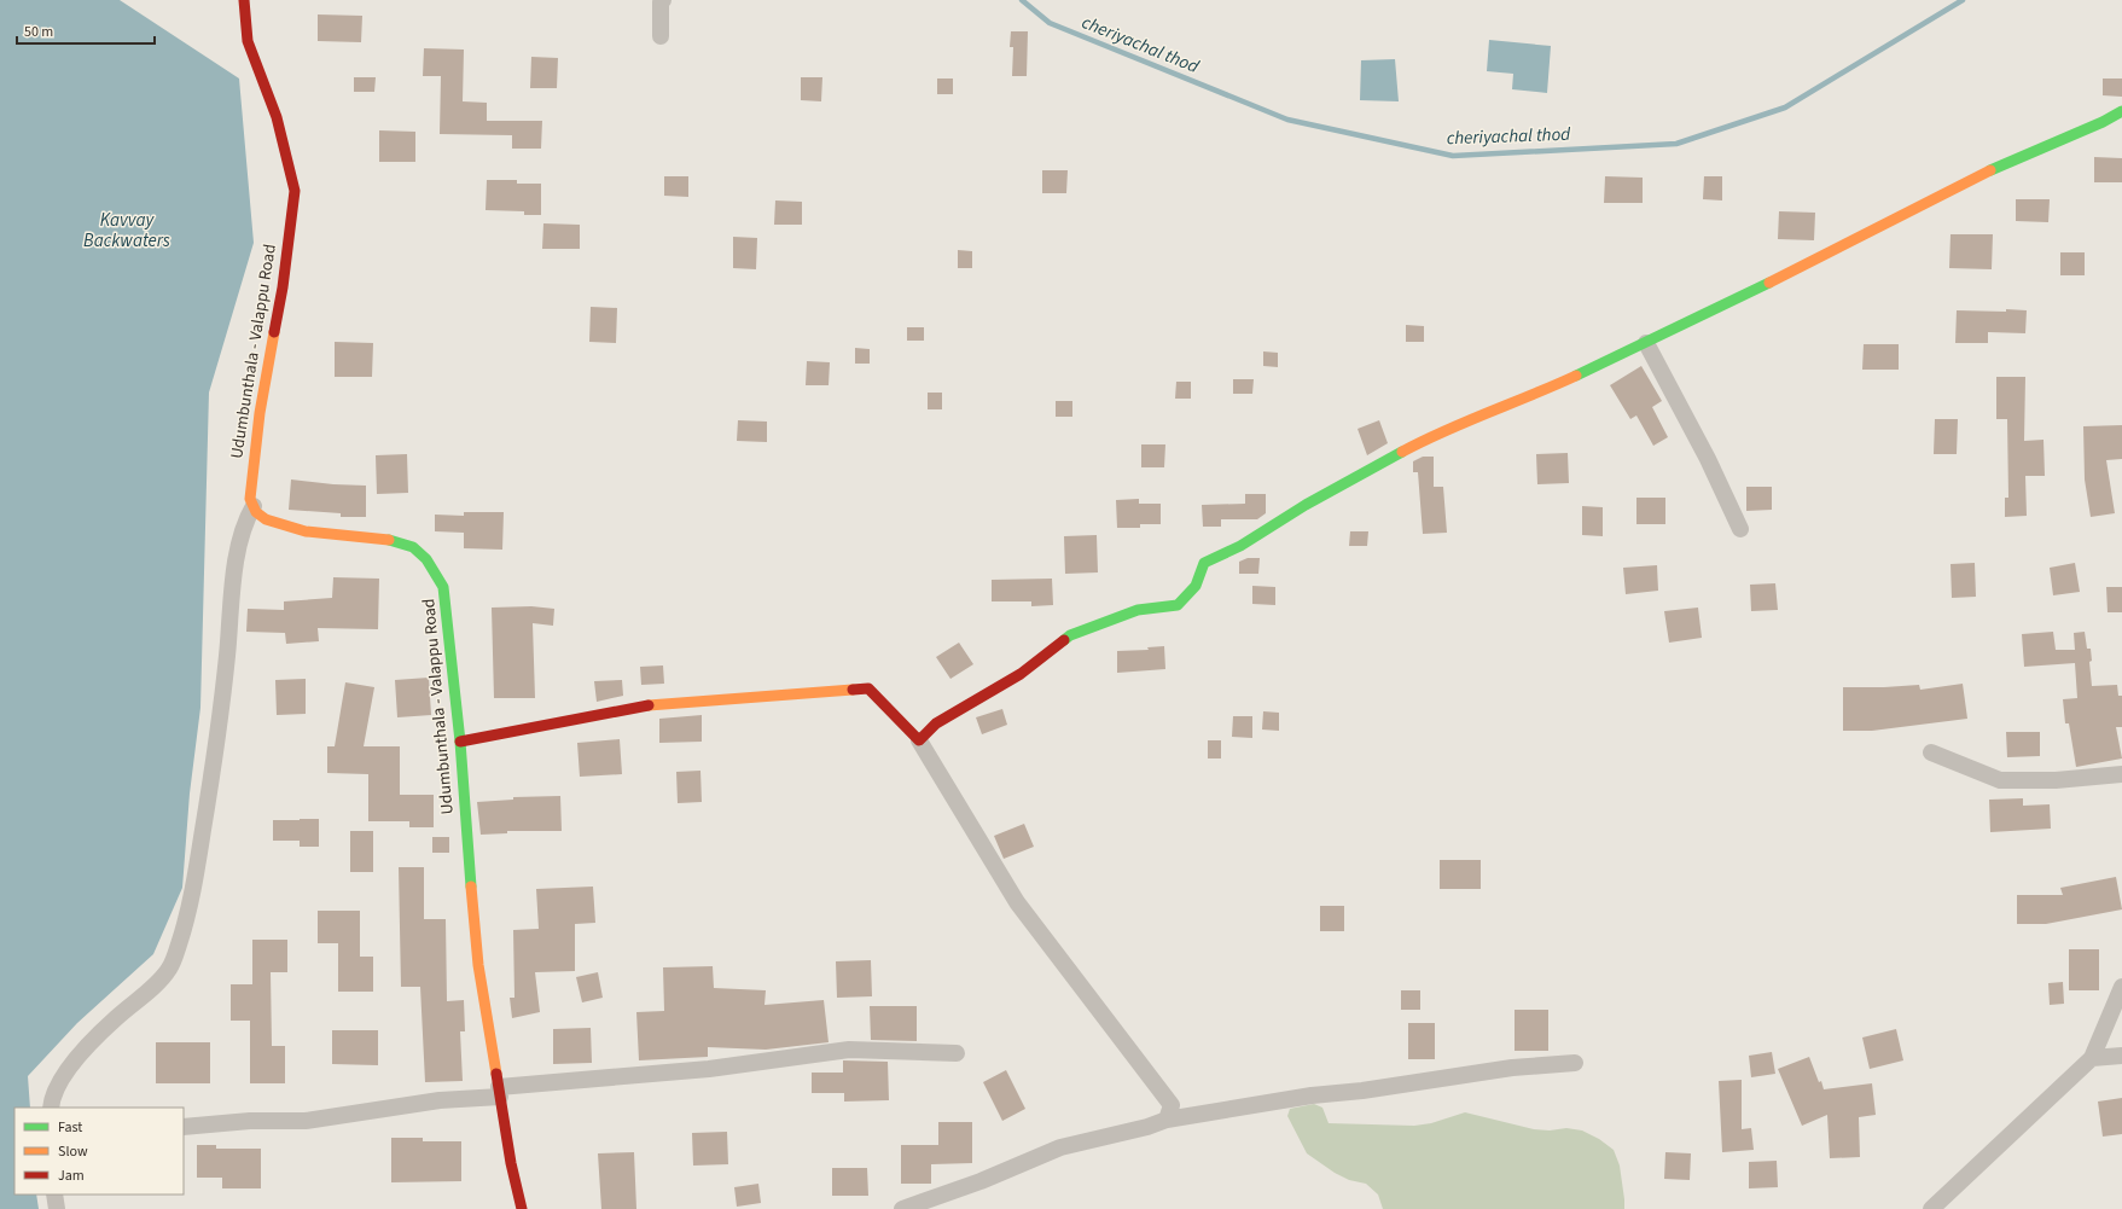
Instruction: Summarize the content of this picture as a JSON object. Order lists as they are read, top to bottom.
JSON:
{
  "streets": {
    "street": ["Udumbunthala - Valappu Road"]
  },
  "water": ["cheriyachal thod", "Kavvay Backwaters"],
  "legend": ["Fast", "Slow", "Jam"],
  "scale_bar": "50 m"
}
